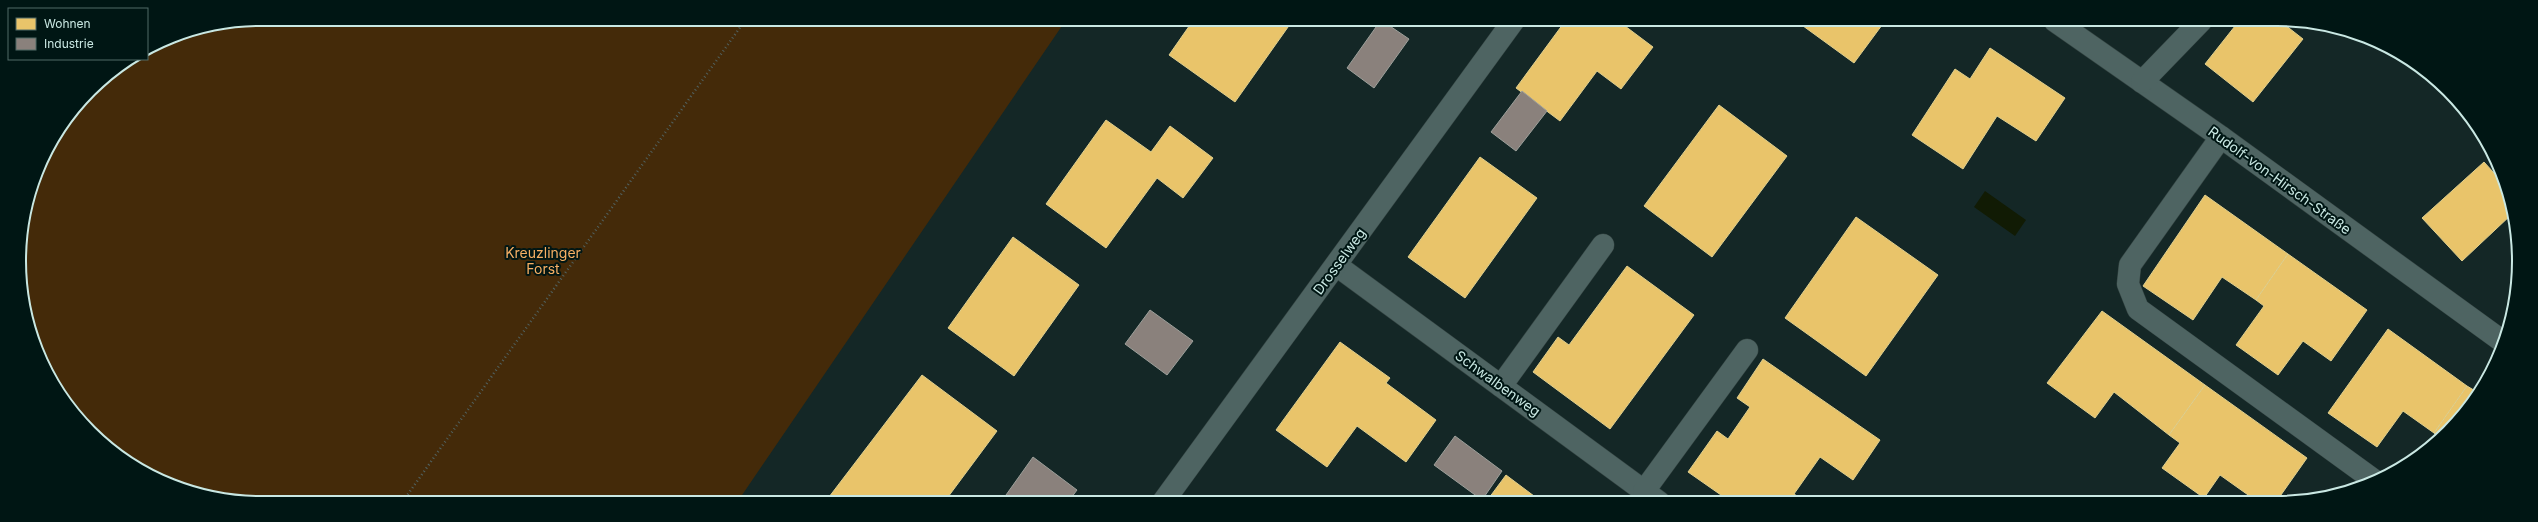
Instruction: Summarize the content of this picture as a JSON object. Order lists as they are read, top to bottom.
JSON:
{
  "streets": {
    "street": ["Rudolf-von-Hirsch-Straße", "Drosselweg", "Schwalbenweg"]
  },
  "crossings": [
    ["Drosselweg", "Schwalbenweg"]
  ],
  "parks": ["Kreuzlinger Forst"],
  "legend": ["Wohnen", "Industrie"]
}
